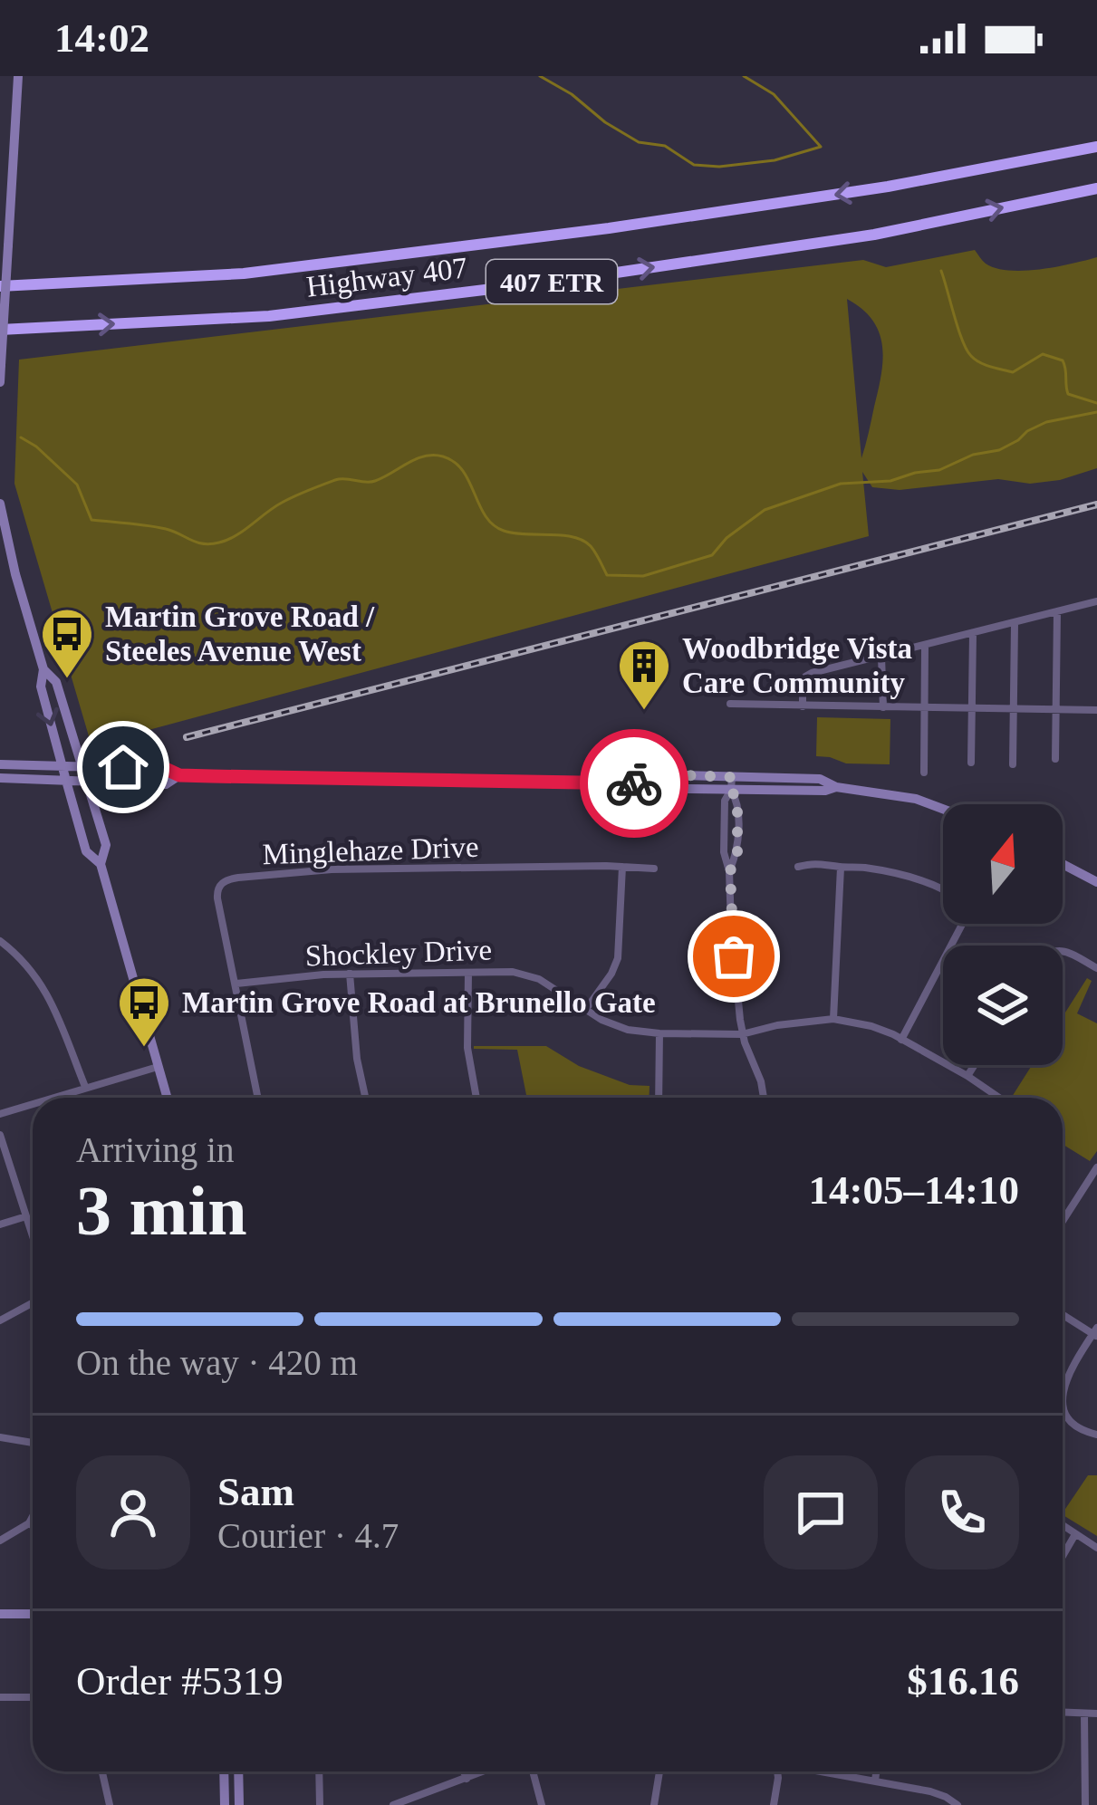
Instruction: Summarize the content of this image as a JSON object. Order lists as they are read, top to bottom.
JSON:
{
  "streets": {
    "highway": ["Highway 407", "407 ETR"],
    "street": ["Minglehaze Drive", "Shockley Drive"]
  },
  "crossings": [
    ["Minglehaze Drive", "Shockley Drive"]
  ],
  "places": {
    "bus stop": ["Martin Grove Road / Steeles Avenue West", "Martin Grove Road at Brunello Gate"],
    "building": ["Woodbridge Vista Care Community"]
  },
  "north": "top",
  "page": {
    "status": "14:02",
    "heading": ["3 min", "Arriving in", "14:05–14:10"],
    "panel": [
      "Sam",
      "Courier · 4.7",
      "Order #5319",
      "$16.16"
    ],
    "bar": "On the way · 420 m"
  }
}
